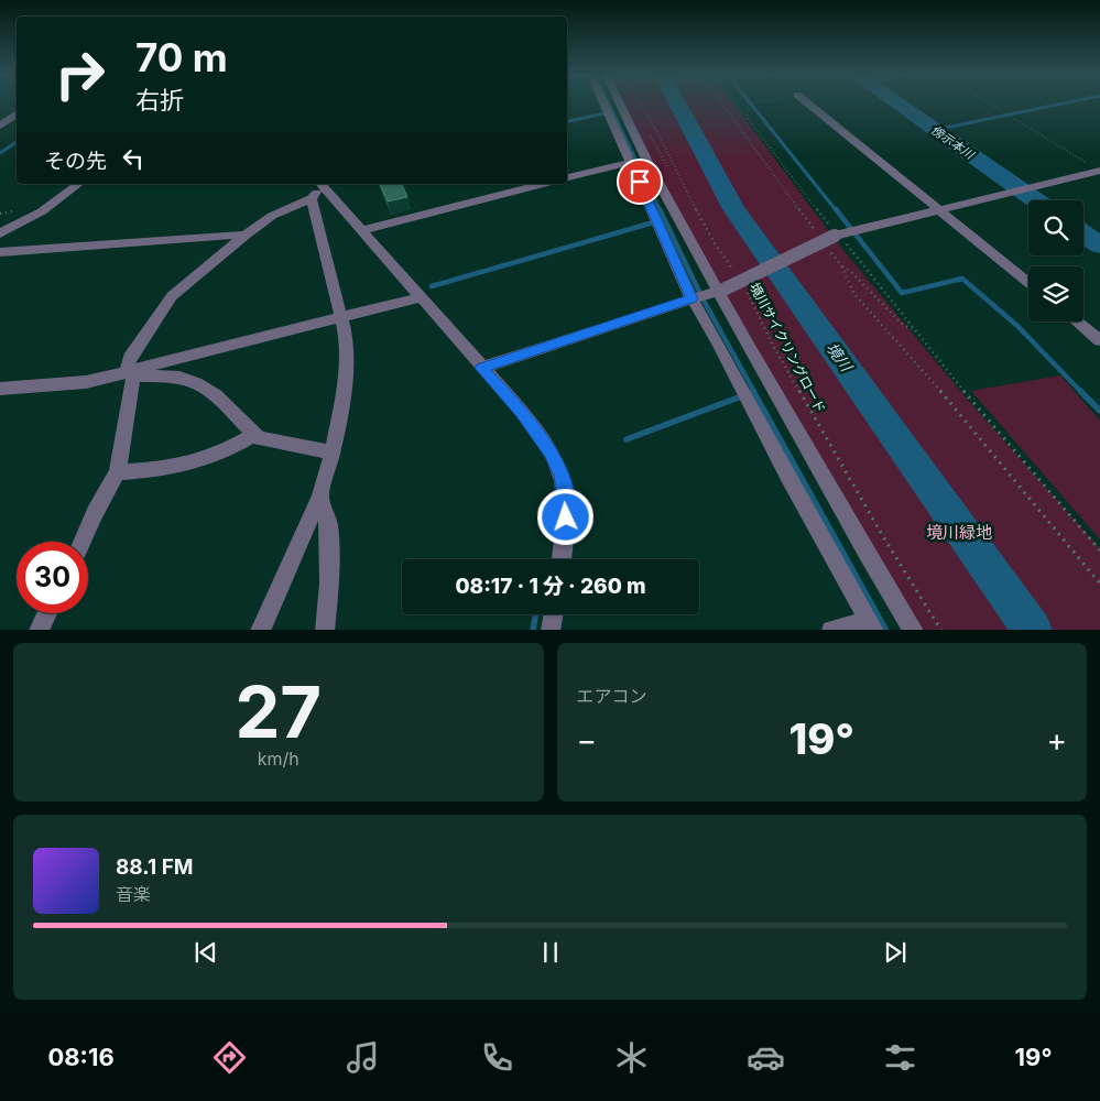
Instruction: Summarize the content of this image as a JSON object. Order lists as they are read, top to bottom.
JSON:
{
  "streets": {
    "path": ["境川サイクリングロード"]
  },
  "water": ["傍示本川", "境川"],
  "parks": ["境川緑地"],
  "page": {
    "turn": ["70 m", "右折"],
    "then": "その先",
    "limit": "30",
    "trip": "08:17 · 1 分 · 260 m",
    "tile": [
      ["27", "km/h"],
      "エアコン"
    ],
    "heat": ["−", "19°", "+"],
    "song": ["88.1 FM", "音楽"],
    "tabs": ["08:16", "19°"]
  }
}
